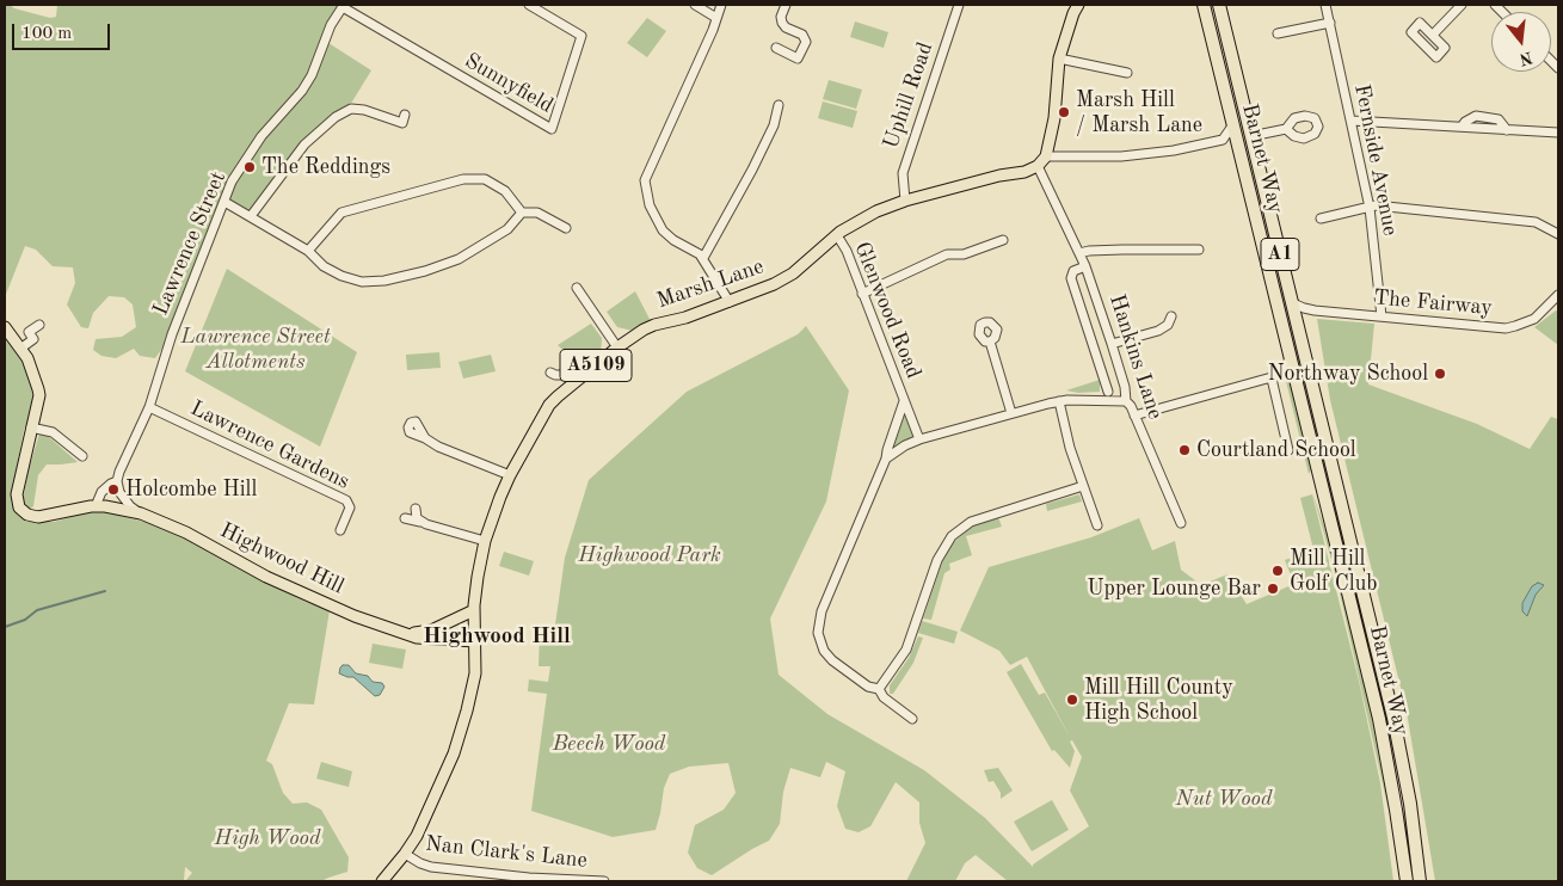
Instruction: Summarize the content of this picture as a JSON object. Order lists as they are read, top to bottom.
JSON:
{
  "streets": {
    "highway": ["Barnet Way", "A1"],
    "main road": ["Marsh Lane", "A5109", "Highwood Hill"],
    "street": [
      "Sunnyfield",
      "Uphill Road",
      "Fernside Avenue",
      "Lawrence Street",
      "The Fairway",
      "Glenwood Road",
      "Hankins Lane",
      "Lawrence Gardens",
      "Nan Clark's Lane"
    ]
  },
  "crossings": [
    ["Sunnyfield", "Lawrence Street"],
    ["Uphill Road", "Marsh Lane"],
    ["Barnet Way", "The Fairway"],
    ["Fernside Avenue", "The Fairway"],
    ["Lawrence Street", "Lawrence Gardens"],
    ["Lawrence Street", "Highwood Hill"],
    ["Marsh Lane", "Glenwood Road"],
    ["Marsh Lane", "Hankins Lane"],
    ["Marsh Lane", "A5109"],
    ["Marsh Lane", "Highwood Hill"],
    ["A5109", "Highwood Hill"],
    ["A5109", "Nan Clark's Lane"]
  ],
  "districts": ["Highwood Hill"],
  "parks": [
    "Lawrence Street Allotments",
    "Highwood Park",
    "Beech Wood",
    "Nut Wood",
    "High Wood"
  ],
  "places": [
    "Marsh Hill / Marsh Lane",
    "The Reddings",
    "Northway School",
    "Courtland School",
    "Holcombe Hill",
    "Mill Hill Golf Club",
    "Upper Lounge Bar",
    "Mill Hill County High School"
  ],
  "scale_bar": "100 m",
  "north": "bottom"
}
